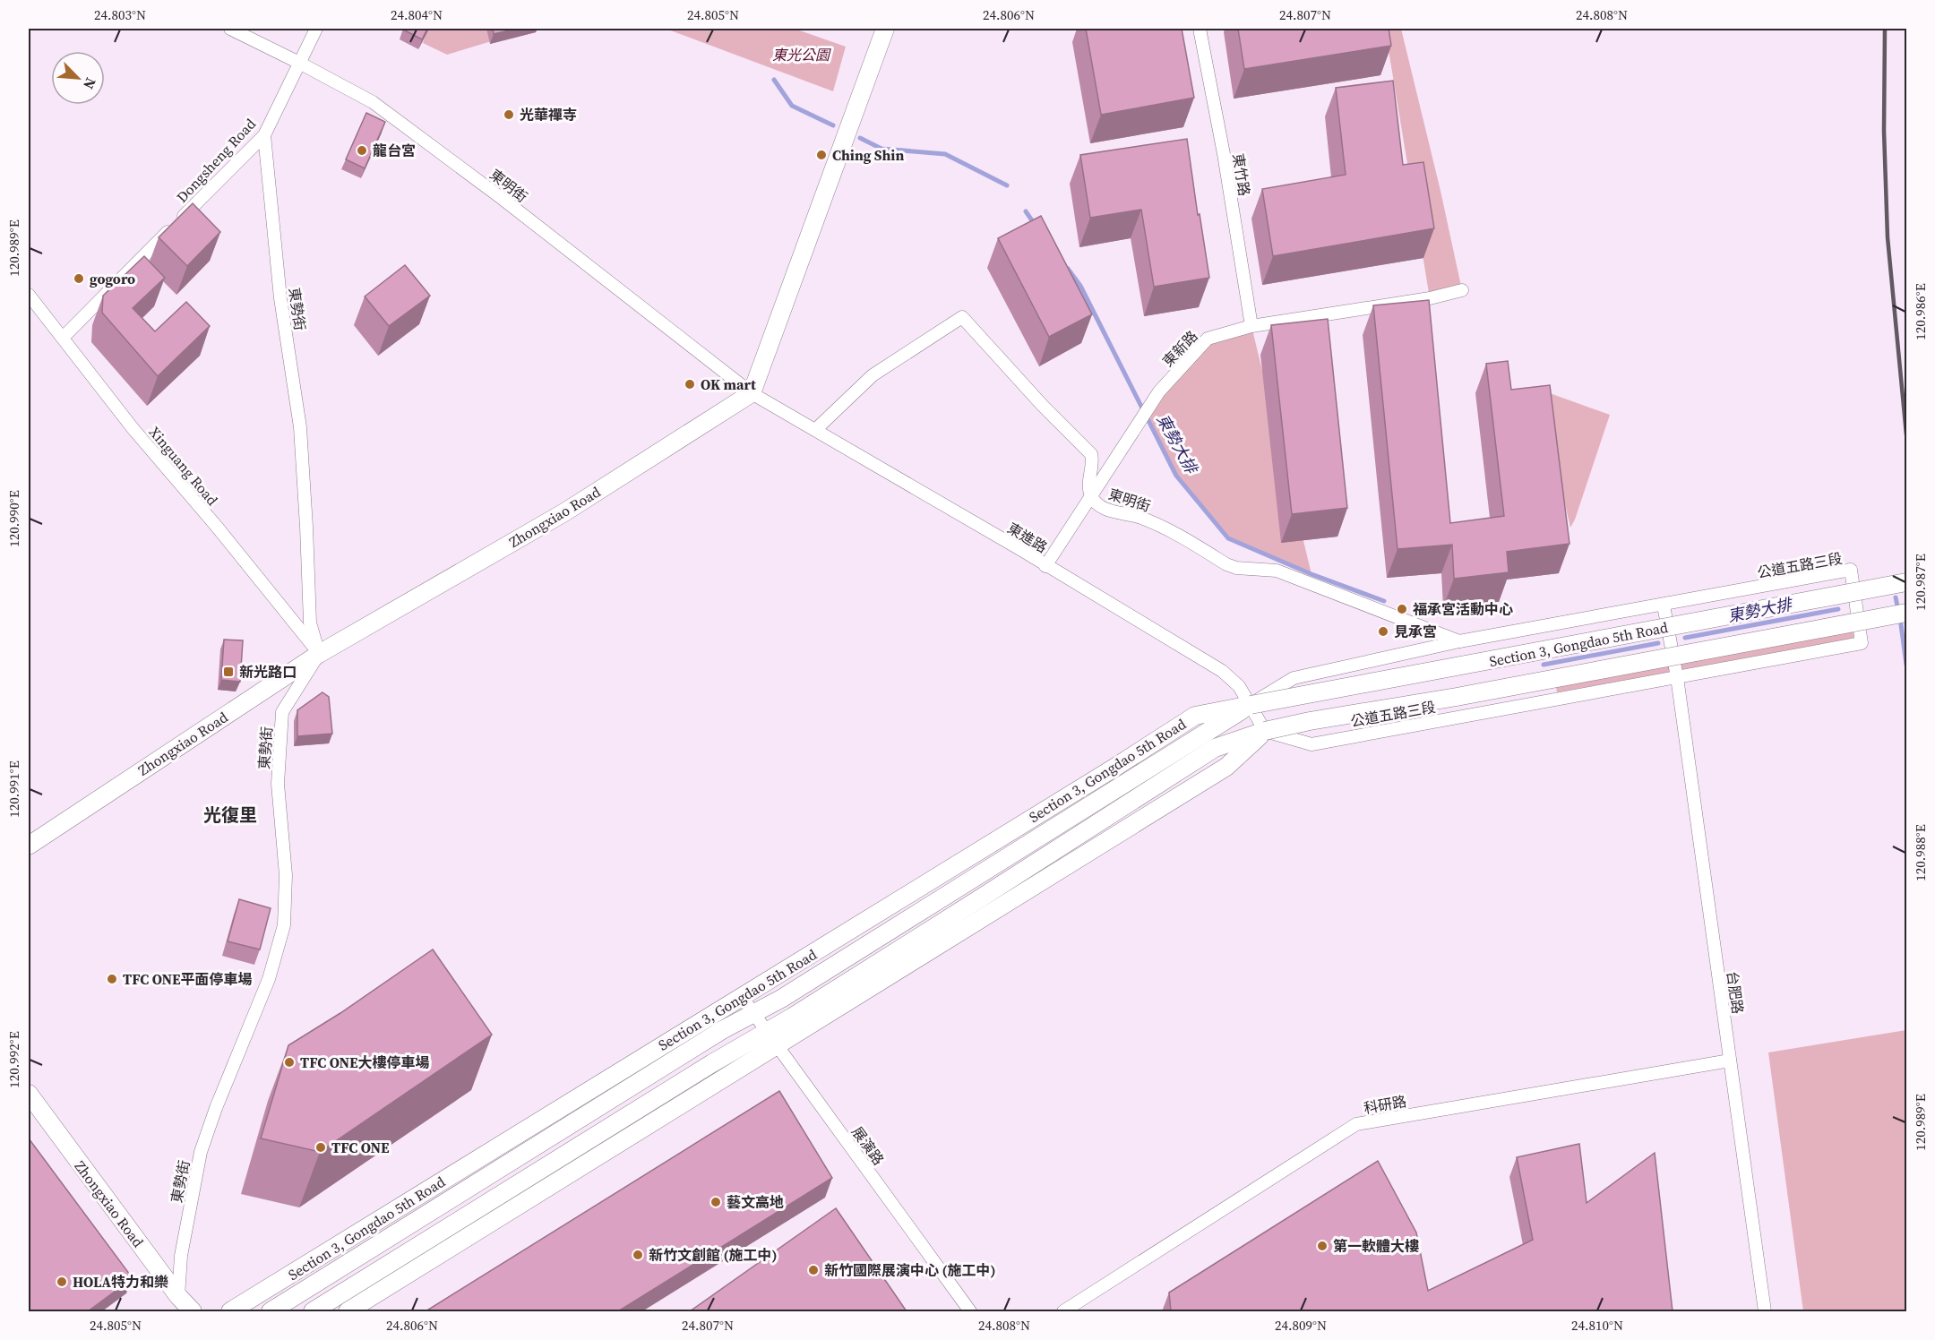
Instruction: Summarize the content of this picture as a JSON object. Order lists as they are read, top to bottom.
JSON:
{
  "streets": {
    "street": [
      "Dongsheng Road",
      "東竹路",
      "東明街",
      "東勢街",
      "東新路",
      "Xinguang Road",
      "Zhongxiao Road",
      "東進路",
      "公道五路三段",
      "Section 3, Gongdao 5th Road",
      "台肥路",
      "科研路",
      "展演路"
    ]
  },
  "crossings": [
    ["Dongsheng Road", "東明街"],
    ["Dongsheng Road", "東勢街"],
    ["Dongsheng Road", "Xinguang Road"],
    ["東竹路", "東新路"],
    ["東明街", "東新路"],
    ["東明街", "Zhongxiao Road"],
    ["東明街", "東進路"],
    ["東明街", "公道五路三段"],
    ["東勢街", "Xinguang Road"],
    ["東勢街", "Zhongxiao Road"],
    ["東新路", "東進路"],
    ["Xinguang Road", "Zhongxiao Road"],
    ["Zhongxiao Road", "東進路"],
    ["東進路", "公道五路三段"],
    ["東進路", "Section 3, Gongdao 5th Road"],
    ["公道五路三段", "Section 3, Gongdao 5th Road"],
    ["公道五路三段", "台肥路"],
    ["Section 3, Gongdao 5th Road", "展演路"],
    ["台肥路", "科研路"]
  ],
  "districts": ["光復里"],
  "water": ["東勢大排"],
  "parks": ["東光公園"],
  "places": {
    "other": [
      "光華禪寺",
      "龍台宮",
      "Ching Shin",
      "gogoro",
      "OK mart",
      "福承宮活動中心",
      "見承宮",
      "TFC ONE平面停車場",
      "TFC ONE大樓停車場",
      "TFC ONE",
      "藝文高地",
      "第一軟體大樓",
      "新竹文創館 (施工中)",
      "新竹國際展演中心 (施工中)",
      "HOLA特力和樂"
    ],
    "transit": ["新光路口"]
  },
  "north": "bottom right",
  "coordinates": [
    "24.803°N",
    "24.804°N",
    "24.805°N",
    "24.806°N",
    "24.807°N",
    "24.808°N",
    "120.989°E",
    "120.986°E",
    "120.990°E",
    "120.987°E",
    "120.991°E",
    "120.988°E",
    "120.992°E",
    "24.809°N",
    "24.810°N"
  ]
}
